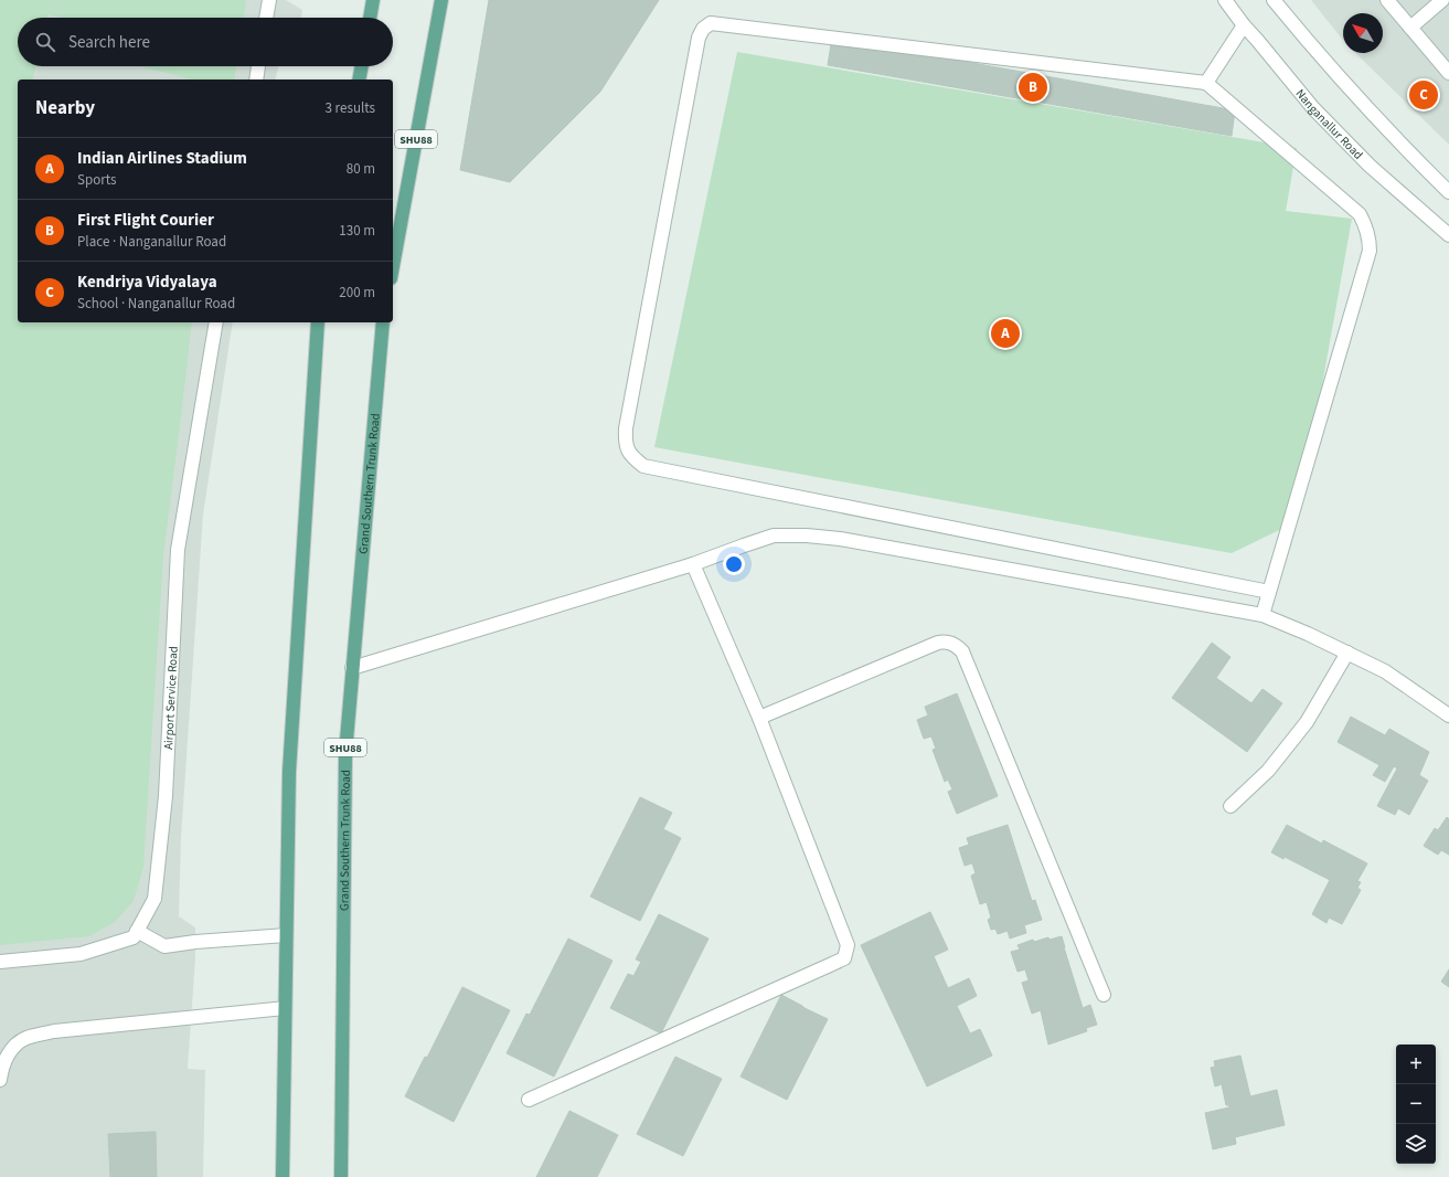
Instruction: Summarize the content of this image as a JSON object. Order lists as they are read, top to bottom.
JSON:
{
  "streets": {
    "main road": ["SHU88", "Grand Southern Trunk Road"],
    "street": ["Nanganallur Road", "Airport Service Road"]
  },
  "north": "top left",
  "page": {
    "search": "Search here",
    "pins": ["B", "C", "A"],
    "heading": ["Nearby", "3 results"],
    "list": [
      {
        "mark": "A",
        "name": "Indian Airlines Stadium",
        "note": "Sports",
        "value": "80 m"
      },
      {
        "mark": "B",
        "name": "First Flight Courier",
        "note": "Place · Nanganallur Road",
        "value": "130 m"
      },
      {
        "mark": "C",
        "name": "Kendriya Vidyalaya",
        "note": "School · Nanganallur Road",
        "value": "200 m"
      }
    ],
    "map_buttons": ["+", "−"]
  }
}
